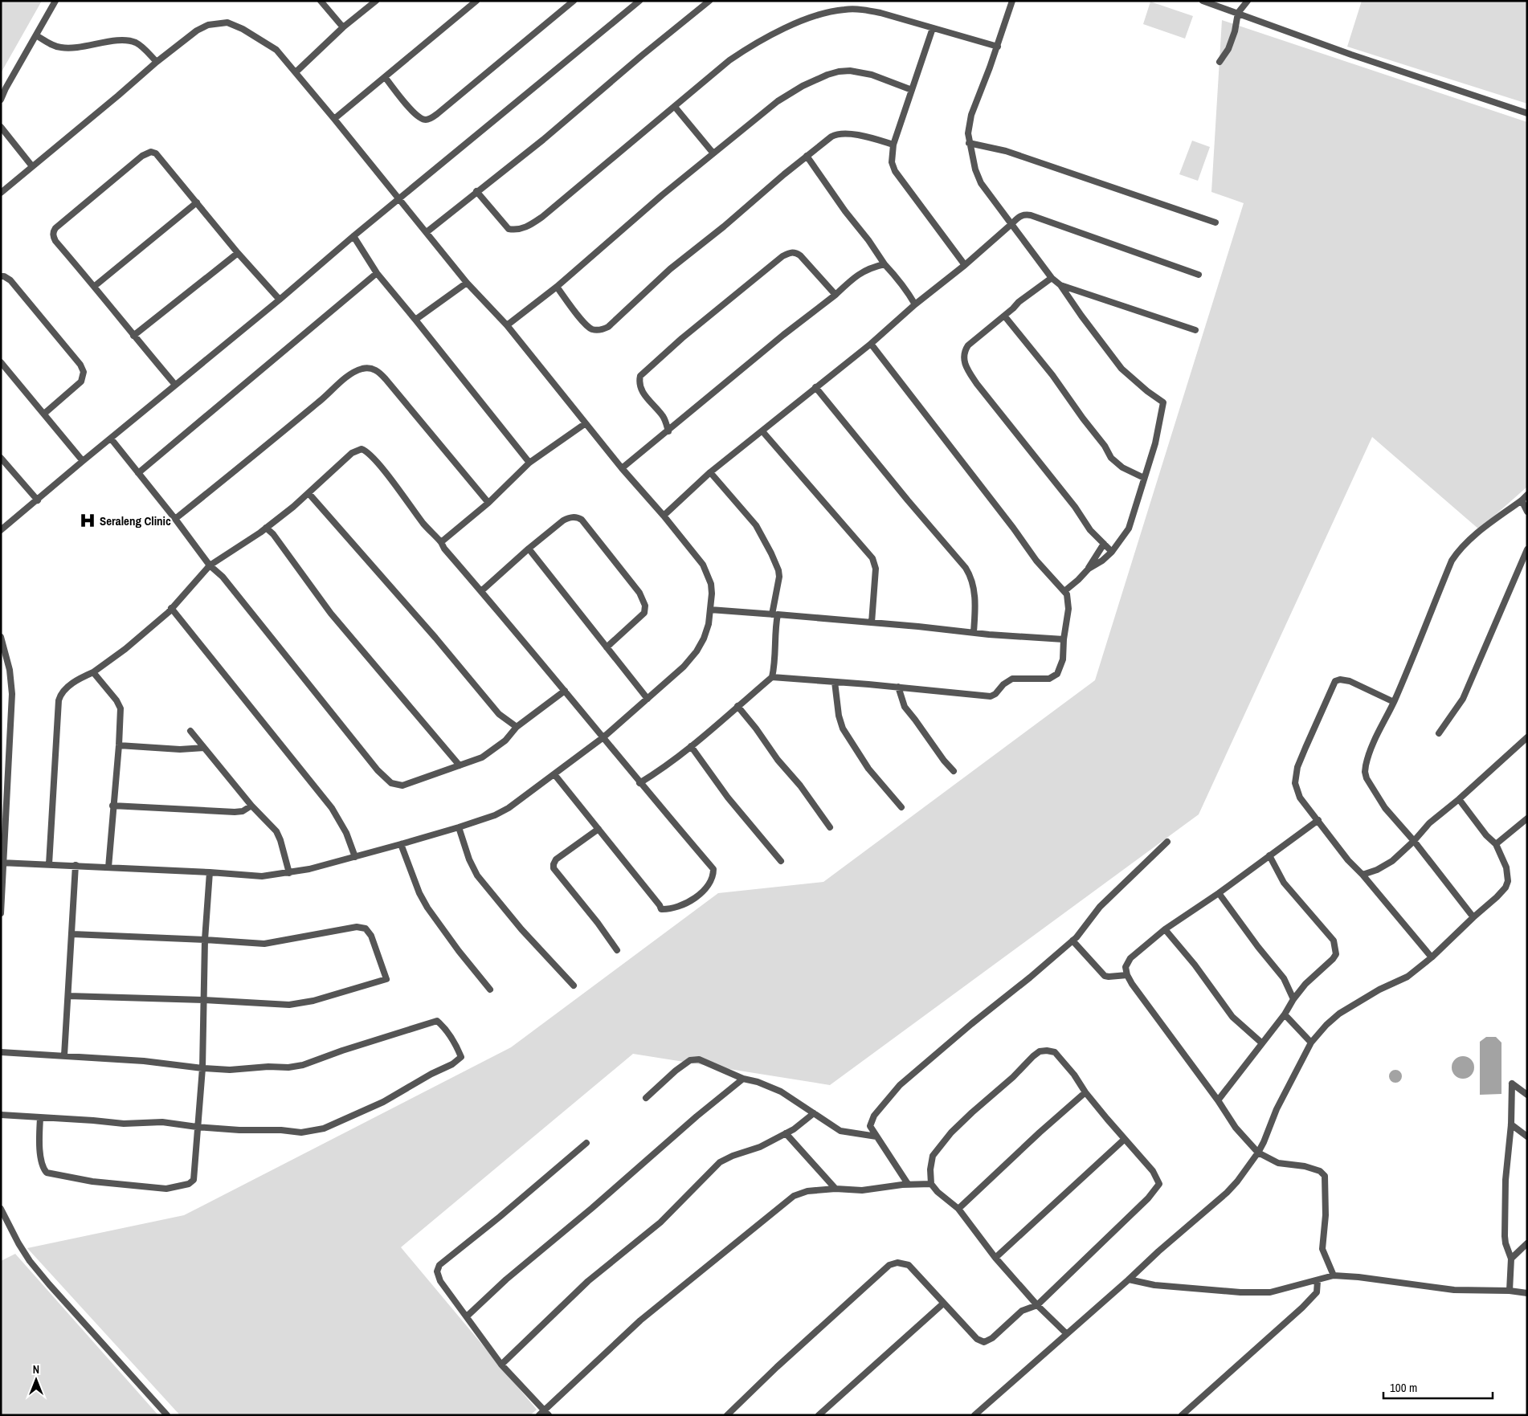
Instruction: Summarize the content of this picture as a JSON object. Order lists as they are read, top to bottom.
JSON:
{
  "places": {
    "hospital": ["Seraleng Clinic"]
  },
  "scale_bar": "100 m",
  "north": "top"
}
